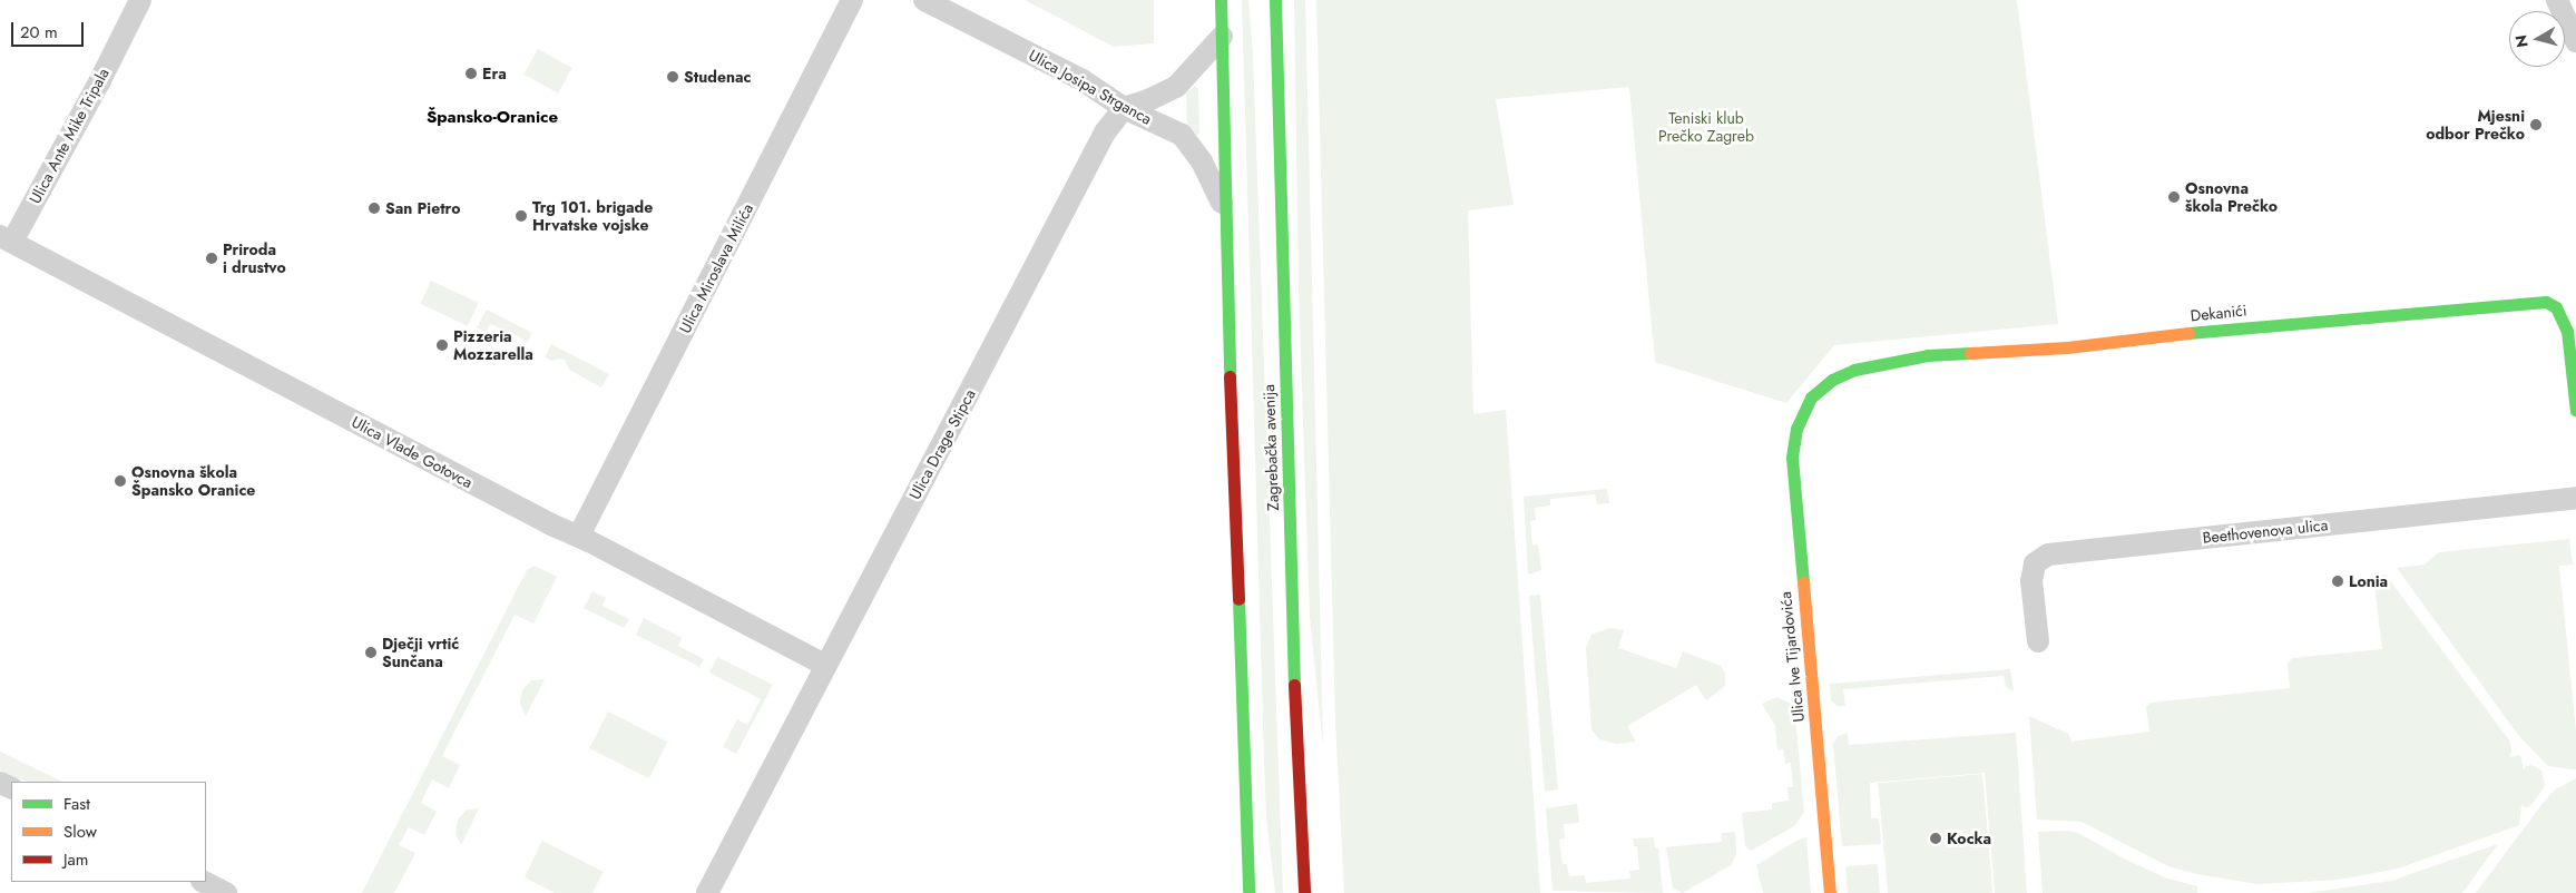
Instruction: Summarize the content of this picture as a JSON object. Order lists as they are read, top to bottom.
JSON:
{
  "streets": {
    "main road": ["Dekanići", "Zagrebačka avenija", "Ulica Ive Tijardovića"],
    "street": [
      "Ulica Josipa Strganca",
      "Ulica Ante Mike Tripala",
      "Ulica Miroslava Milića",
      "Ulica Drage Stipca",
      "Ulica Vlade Gotovca",
      "Beethovenova ulica"
    ]
  },
  "crossings": [
    ["Ulica Josipa Strganca", "Ulica Drage Stipca"],
    ["Ulica Ante Mike Tripala", "Ulica Vlade Gotovca"],
    ["Ulica Miroslava Milića", "Ulica Vlade Gotovca"],
    ["Dekanići", "Ulica Ive Tijardovića"],
    ["Ulica Drage Stipca", "Ulica Vlade Gotovca"]
  ],
  "districts": ["Špansko-Oranice"],
  "parks": ["Teniski klub Prečko Zagreb"],
  "places": [
    "Era",
    "Studenac",
    "Mjesni odbor Prečko",
    "Osnovna škola Prečko",
    "San Pietro",
    "Trg 101. brigade Hrvatske vojske",
    "Priroda i drustvo",
    "Pizzeria Mozzarella",
    "Osnovna škola Špansko Oranice",
    "Lonia",
    "Dječji vrtić Sunčana",
    "Kocka"
  ],
  "legend": ["Fast", "Slow", "Jam"],
  "scale_bar": "20 m",
  "north": "left"
}
